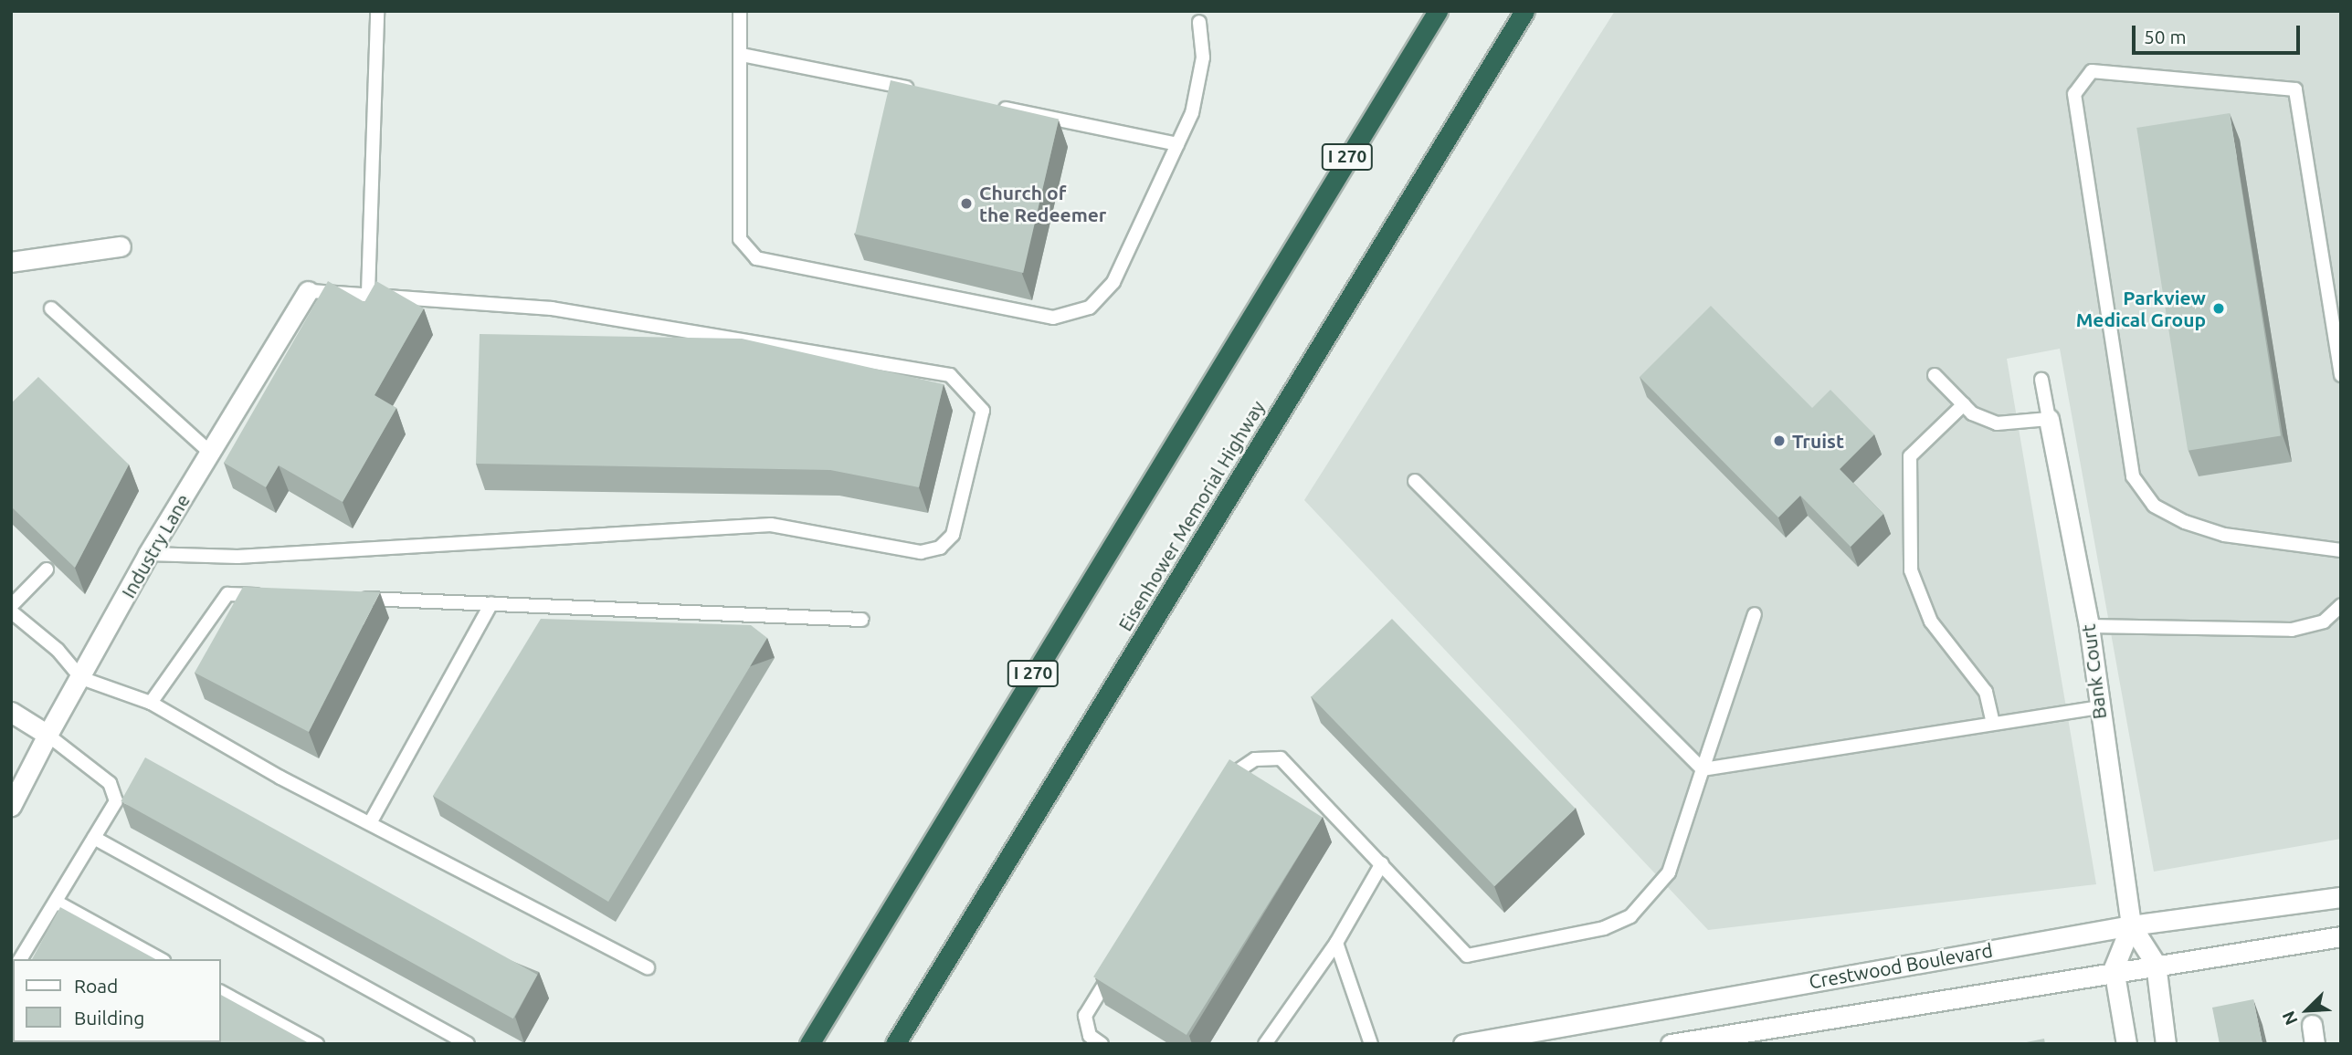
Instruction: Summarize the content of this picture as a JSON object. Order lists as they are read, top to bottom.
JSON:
{
  "streets": {
    "highway": ["I 270", "Eisenhower Memorial Highway"],
    "main road": ["Industry Lane", "Bank Court", "Crestwood Boulevard"]
  },
  "crossings": [
    ["Bank Court", "Crestwood Boulevard"]
  ],
  "places": ["Church of the Redeemer", "Parkview Medical Group", "Truist"],
  "legend": ["Road", "Building"],
  "scale_bar": "50 m",
  "north": "bottom left"
}
